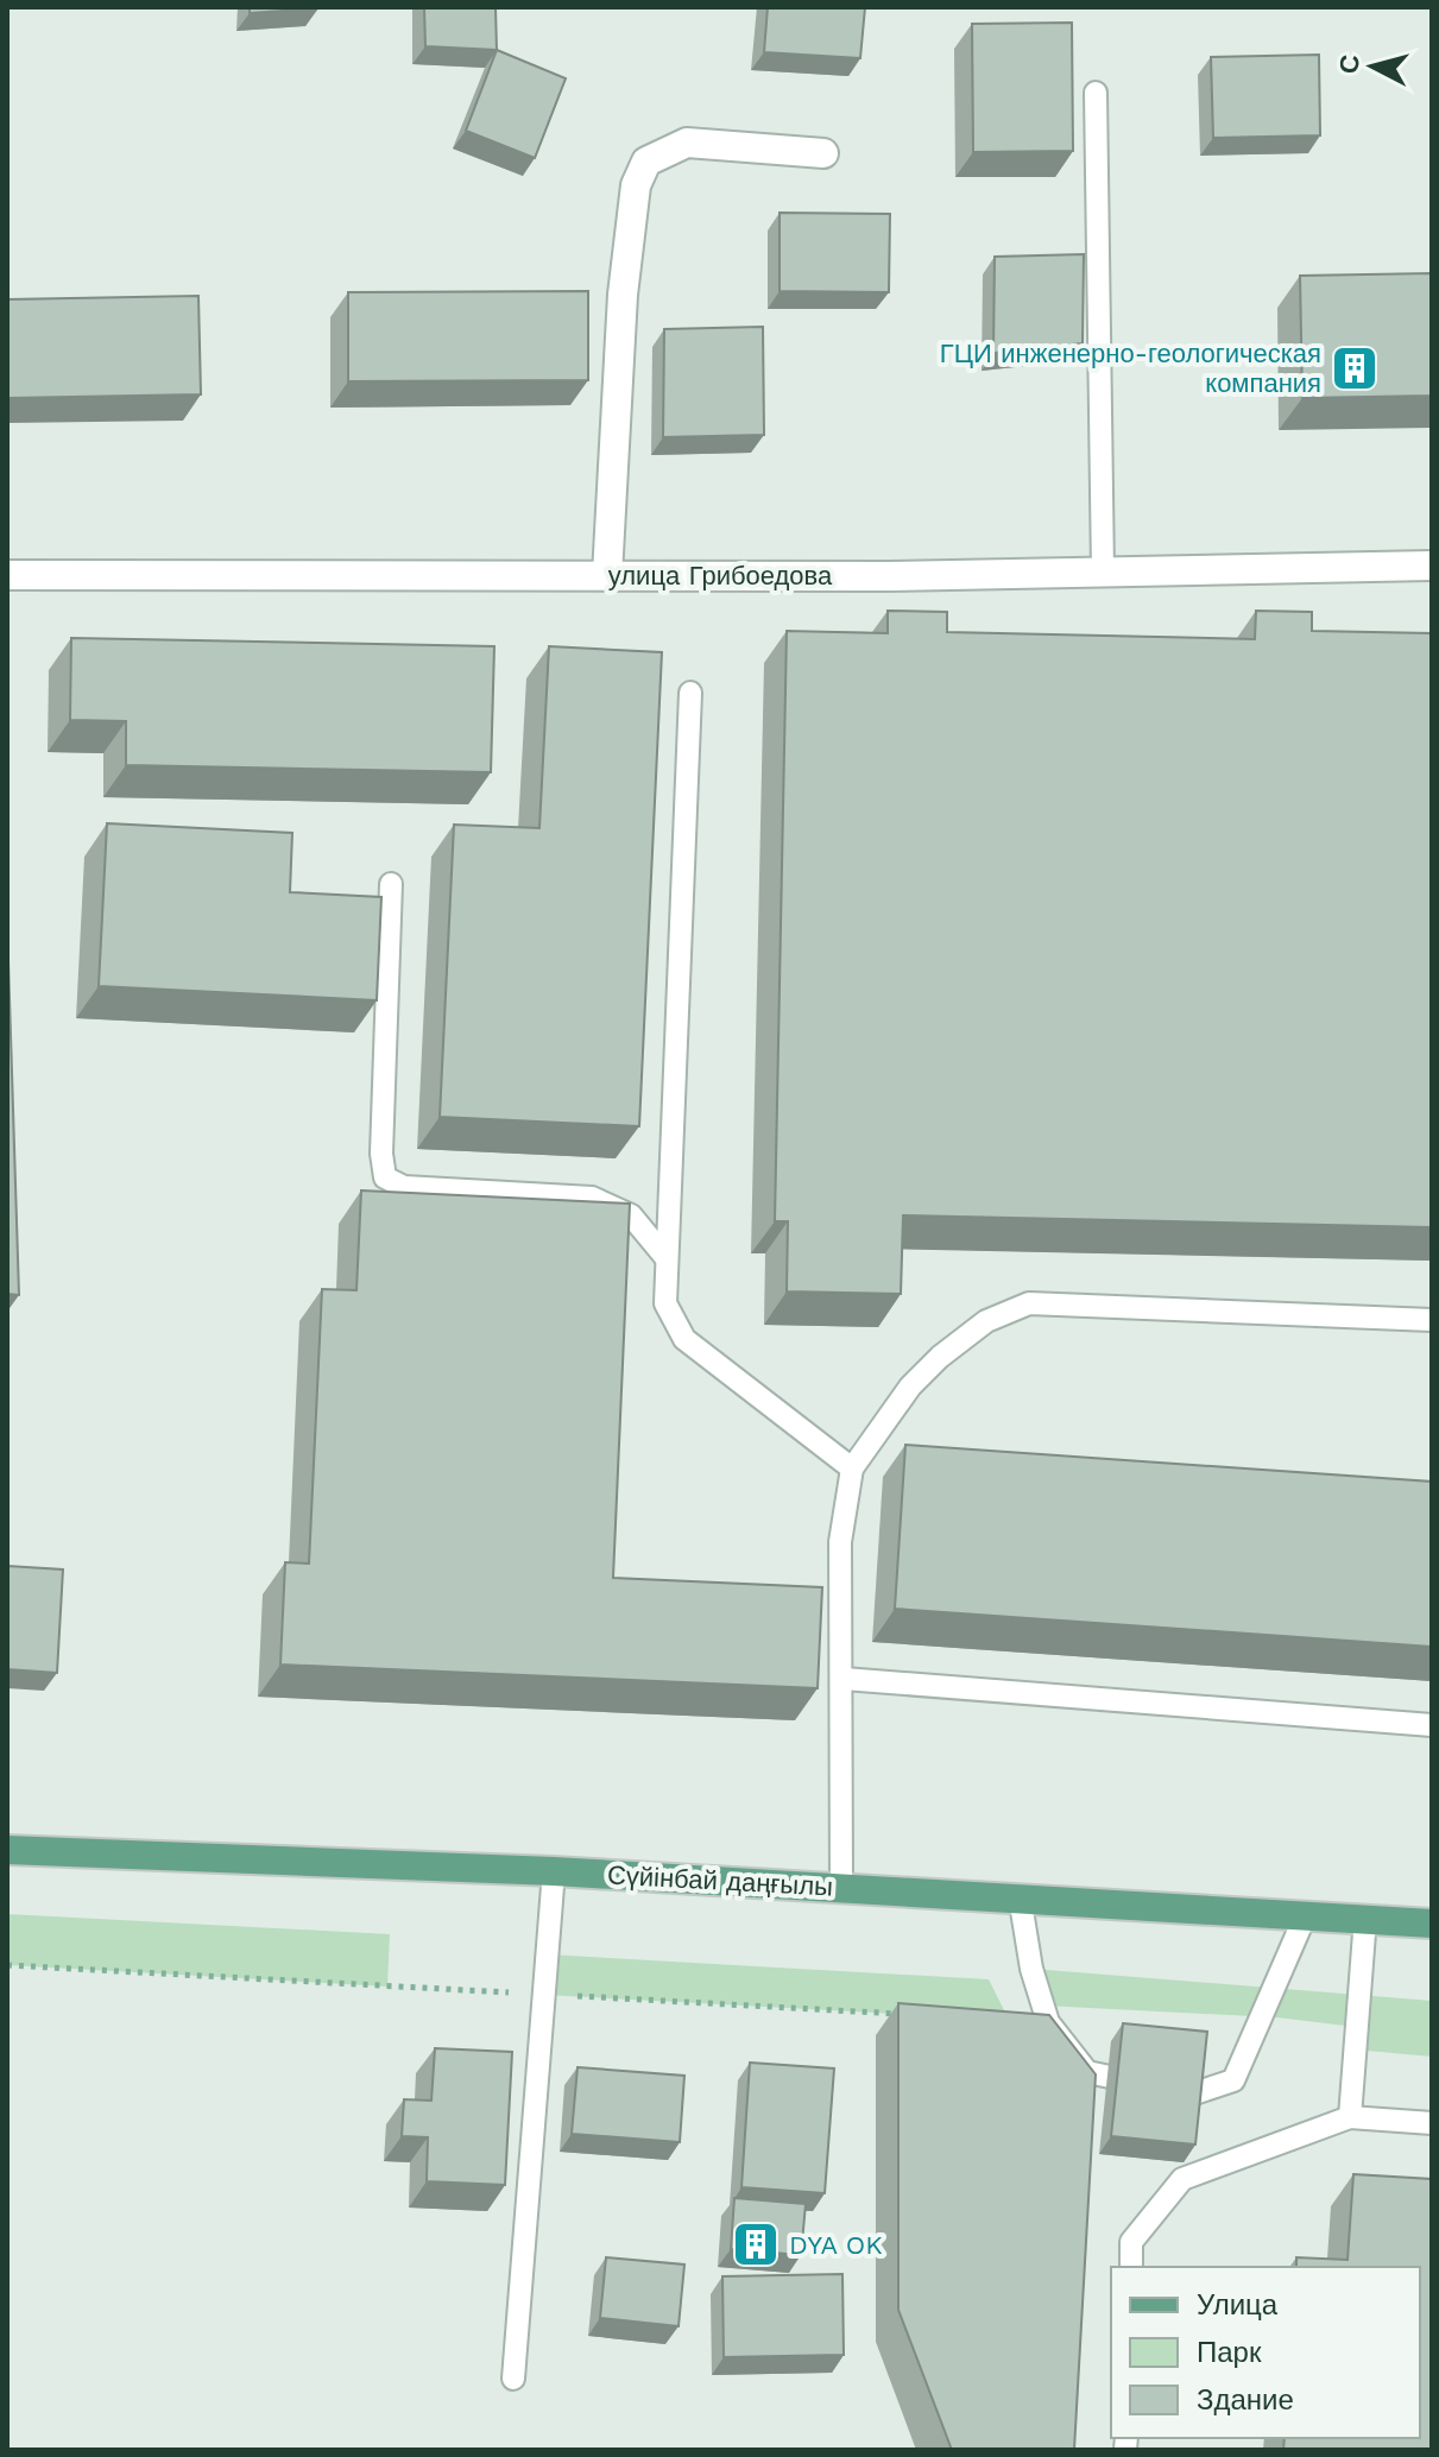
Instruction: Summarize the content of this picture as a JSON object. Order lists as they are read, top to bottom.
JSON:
{
  "streets": {
    "main road": ["Сүйінбай даңғылы"],
    "street": ["улица Грибоедова"]
  },
  "places": {
    "building": ["ГЦИ инженерно-геологическая компания", "DYA OK"]
  },
  "legend": ["Улица", "Парк", "Здание"],
  "north": "left"
}
